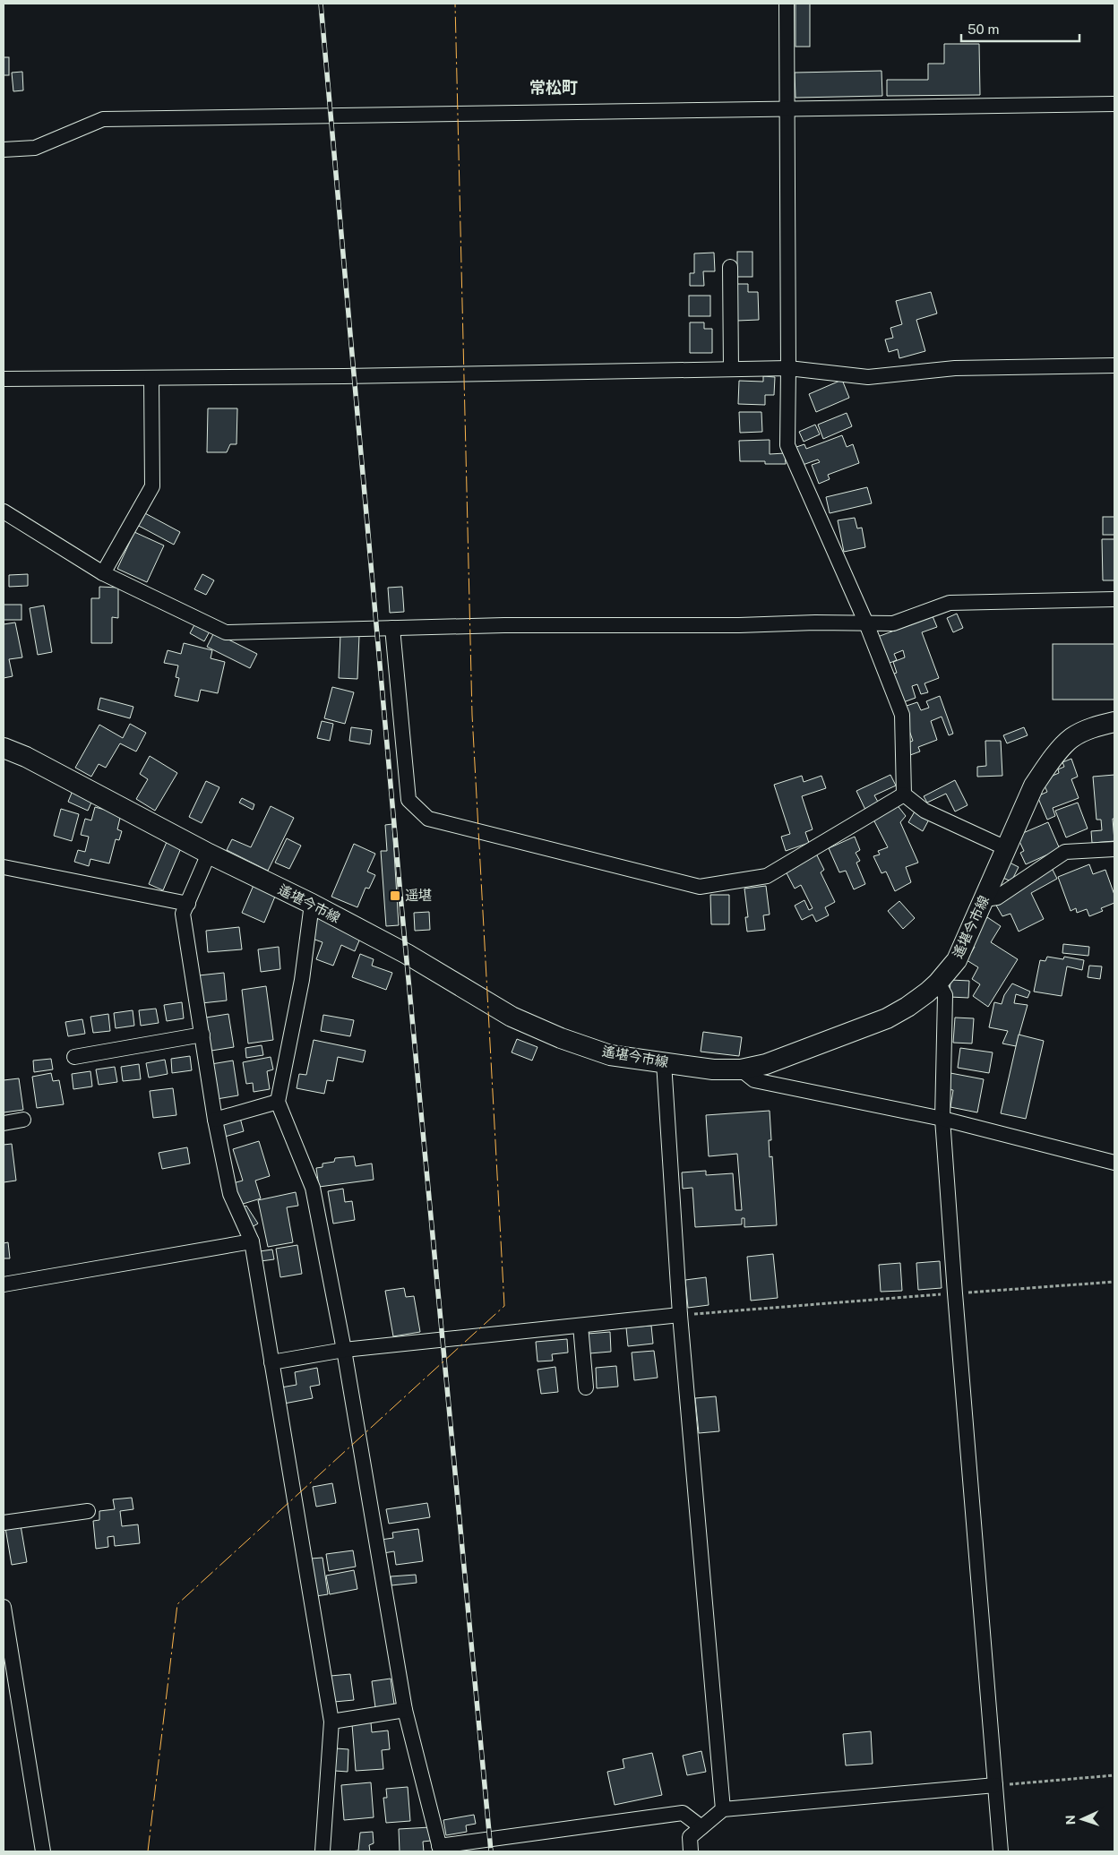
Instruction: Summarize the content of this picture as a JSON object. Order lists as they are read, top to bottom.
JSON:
{
  "streets": {
    "main road": ["遙堪今市線"]
  },
  "districts": ["常松町"],
  "places": {
    "transit": ["遥堪"]
  },
  "scale_bar": "50 m",
  "north": "left"
}
